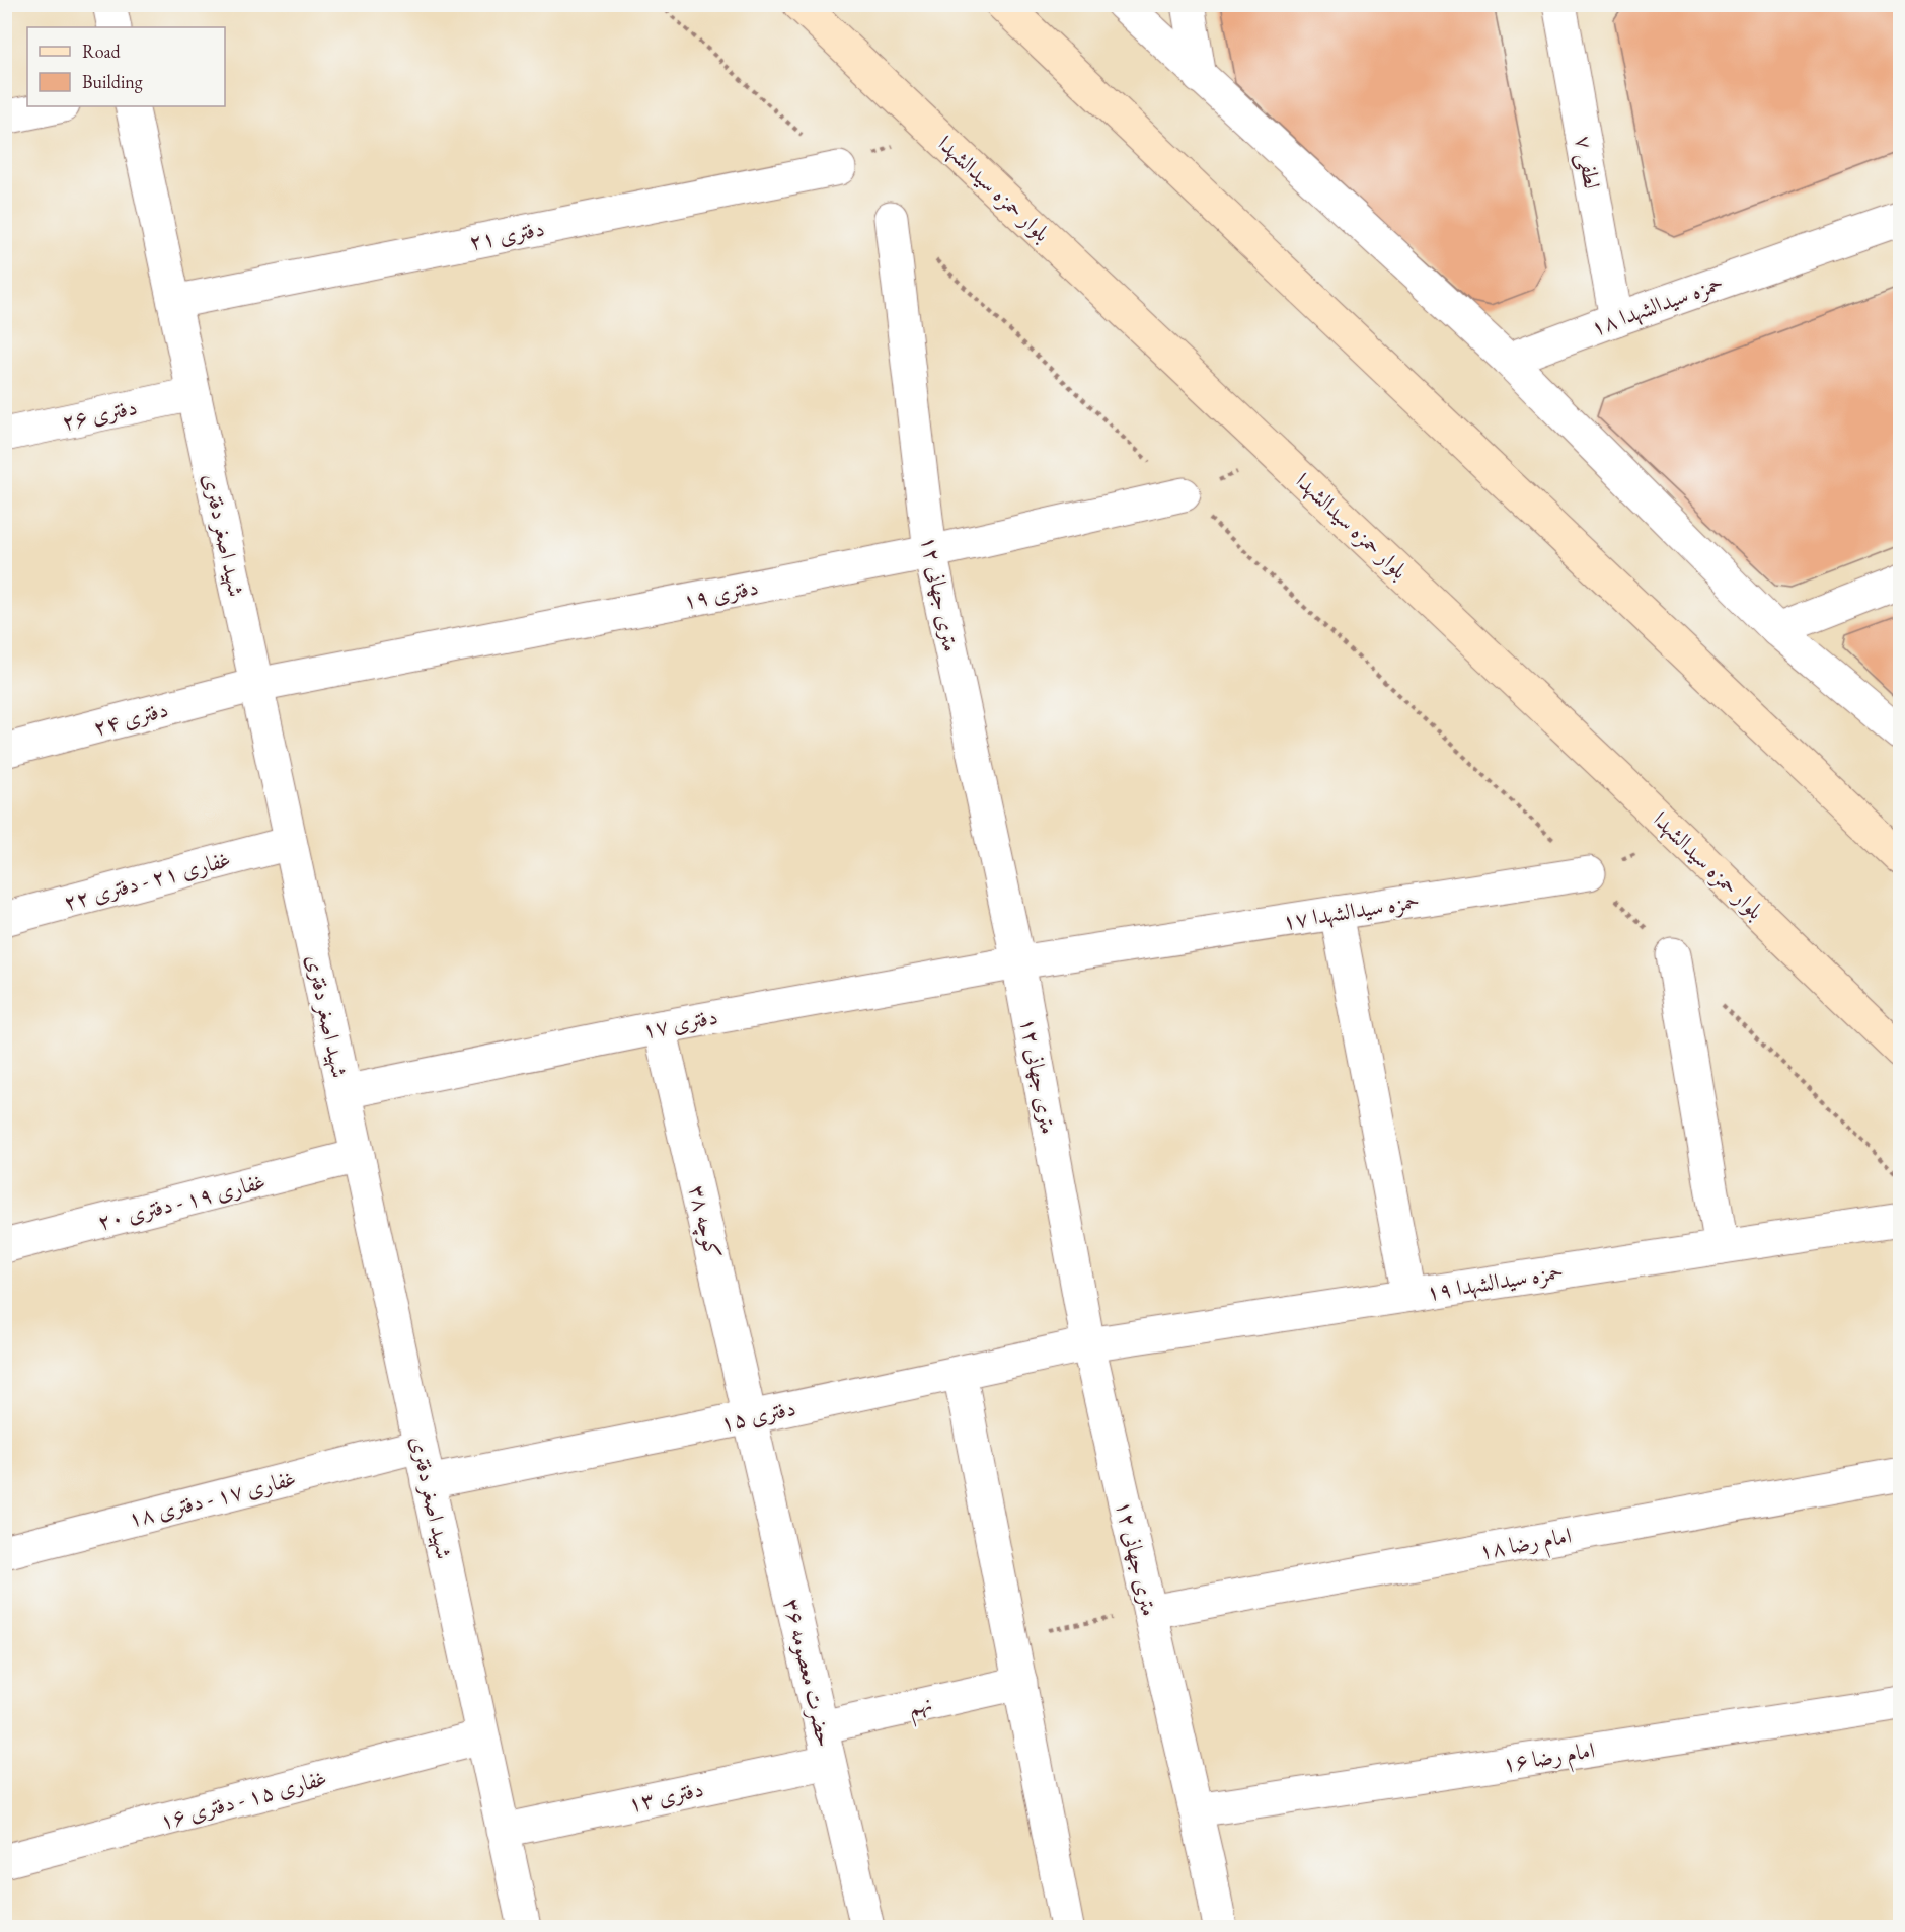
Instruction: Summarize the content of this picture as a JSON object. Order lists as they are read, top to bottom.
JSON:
{
  "streets": {
    "main road": ["بلوار حمزه سیدالشهدا"],
    "street": [
      "لطفی ۷",
      "دفتری ۲۱",
      "حمزه سیدالشهدا ۱۸",
      "دفتری ۲۶",
      "شهید اصغر دفتری",
      "دفتری ۱۹",
      "۱۲ متری جهانی",
      "دفتری ۲۴",
      "غفاری ۲۱ - دفتری ۲۲",
      "حمزه سیدالشهدا ۱۷",
      "دفتری ۱۷",
      "غفاری ۱۹ - دفتری ۲۰",
      "کوچه ۳۸",
      "حمزه سیدالشهدا ۱۹",
      "دفتری ۱۵",
      "غفاری ۱۷ - دفتری ۱۸",
      "امام رضا ۱۸",
      "حضرت معصومه ۳۶",
      "نهم",
      "امام رضا ۱۶",
      "دفتری ۱۳",
      "غفاری ۱۵ - دفتری ۱۶"
    ]
  },
  "crossings": [
    ["لطفی ۷", "حمزه سیدالشهدا ۱۸"],
    ["دفتری ۲۱", "شهید اصغر دفتری"],
    ["دفتری ۲۶", "شهید اصغر دفتری"],
    ["شهید اصغر دفتری", "دفتری ۱۹"],
    ["شهید اصغر دفتری", "دفتری ۲۴"],
    ["شهید اصغر دفتری", "غفاری ۲۱ - دفتری ۲۲"],
    ["شهید اصغر دفتری", "دفتری ۱۷"],
    ["شهید اصغر دفتری", "غفاری ۱۹ - دفتری ۲۰"],
    ["شهید اصغر دفتری", "دفتری ۱۵"],
    ["شهید اصغر دفتری", "غفاری ۱۷ - دفتری ۱۸"],
    ["شهید اصغر دفتری", "دفتری ۱۳"],
    ["شهید اصغر دفتری", "غفاری ۱۵ - دفتری ۱۶"],
    ["دفتری ۱۹", "۱۲ متری جهانی"],
    ["دفتری ۱۹", "دفتری ۲۴"],
    ["۱۲ متری جهانی", "حمزه سیدالشهدا ۱۷"],
    ["۱۲ متری جهانی", "دفتری ۱۷"],
    ["۱۲ متری جهانی", "حمزه سیدالشهدا ۱۹"],
    ["۱۲ متری جهانی", "دفتری ۱۵"],
    ["۱۲ متری جهانی", "امام رضا ۱۸"],
    ["۱۲ متری جهانی", "امام رضا ۱۶"],
    ["حمزه سیدالشهدا ۱۷", "دفتری ۱۷"],
    ["دفتری ۱۷", "کوچه ۳۸"],
    ["کوچه ۳۸", "دفتری ۱۵"],
    ["کوچه ۳۸", "حضرت معصومه ۳۶"],
    ["حمزه سیدالشهدا ۱۹", "دفتری ۱۵"],
    ["دفتری ۱۵", "حضرت معصومه ۳۶"],
    ["حضرت معصومه ۳۶", "نهم"],
    ["حضرت معصومه ۳۶", "دفتری ۱۳"]
  ],
  "legend": ["Road", "Building"]
}
